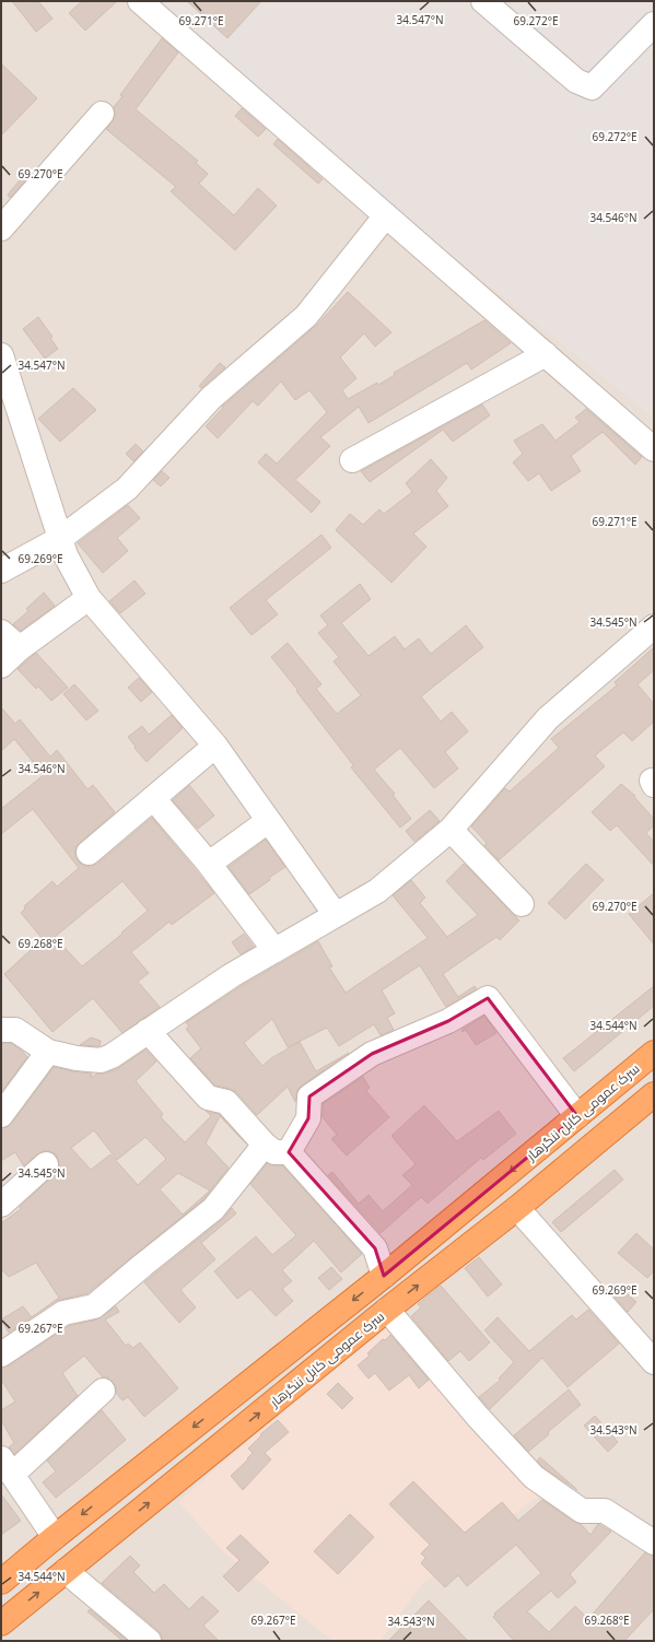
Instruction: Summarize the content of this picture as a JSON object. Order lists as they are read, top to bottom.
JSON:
{
  "streets": {
    "highway": ["سرک عمومی کابل ننگرهار"]
  },
  "coordinates": [
    "34.547°N",
    "69.271°E",
    "69.272°E",
    "69.270°E",
    "34.546°N",
    "69.269°E",
    "34.545°N",
    "69.268°E",
    "34.544°N",
    "69.267°E",
    "34.543°N"
  ]
}
